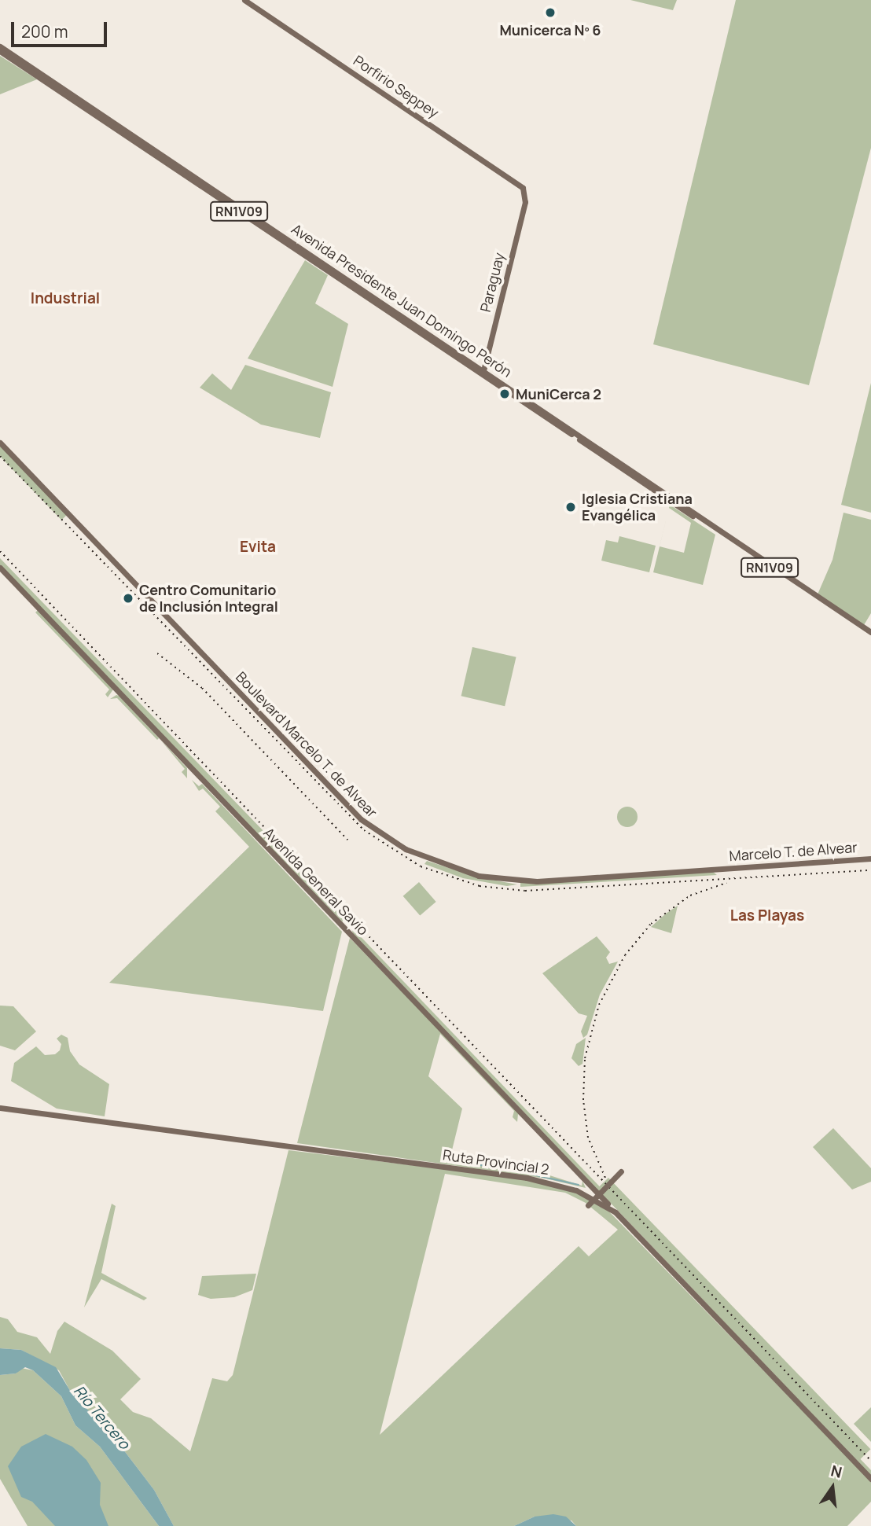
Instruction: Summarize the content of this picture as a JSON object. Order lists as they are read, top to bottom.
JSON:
{
  "streets": {
    "main road": [
      "Porfirio Seppey",
      "RN1V09",
      "Paraguay",
      "Avenida Presidente Juan Domingo Perón",
      "Boulevard Marcelo T. de Alvear",
      "Marcelo T. de Alvear",
      "Avenida General Savio",
      "Ruta Provincial 2"
    ]
  },
  "crossings": [
    ["Porfirio Seppey", "Paraguay"],
    ["Paraguay", "Avenida Presidente Juan Domingo Perón"],
    ["Boulevard Marcelo T. de Alvear", "Marcelo T. de Alvear"],
    ["Avenida General Savio", "Ruta Provincial 2"]
  ],
  "districts": ["Industrial", "Evita", "Las Playas"],
  "water": ["Río Tercero"],
  "places": [
    "Municerca Nº 6",
    "MuniCerca 2",
    "Iglesia Cristiana Evangélica",
    "Centro Comunitario de Inclusión Integral"
  ],
  "scale_bar": "200 m",
  "north": "top"
}
